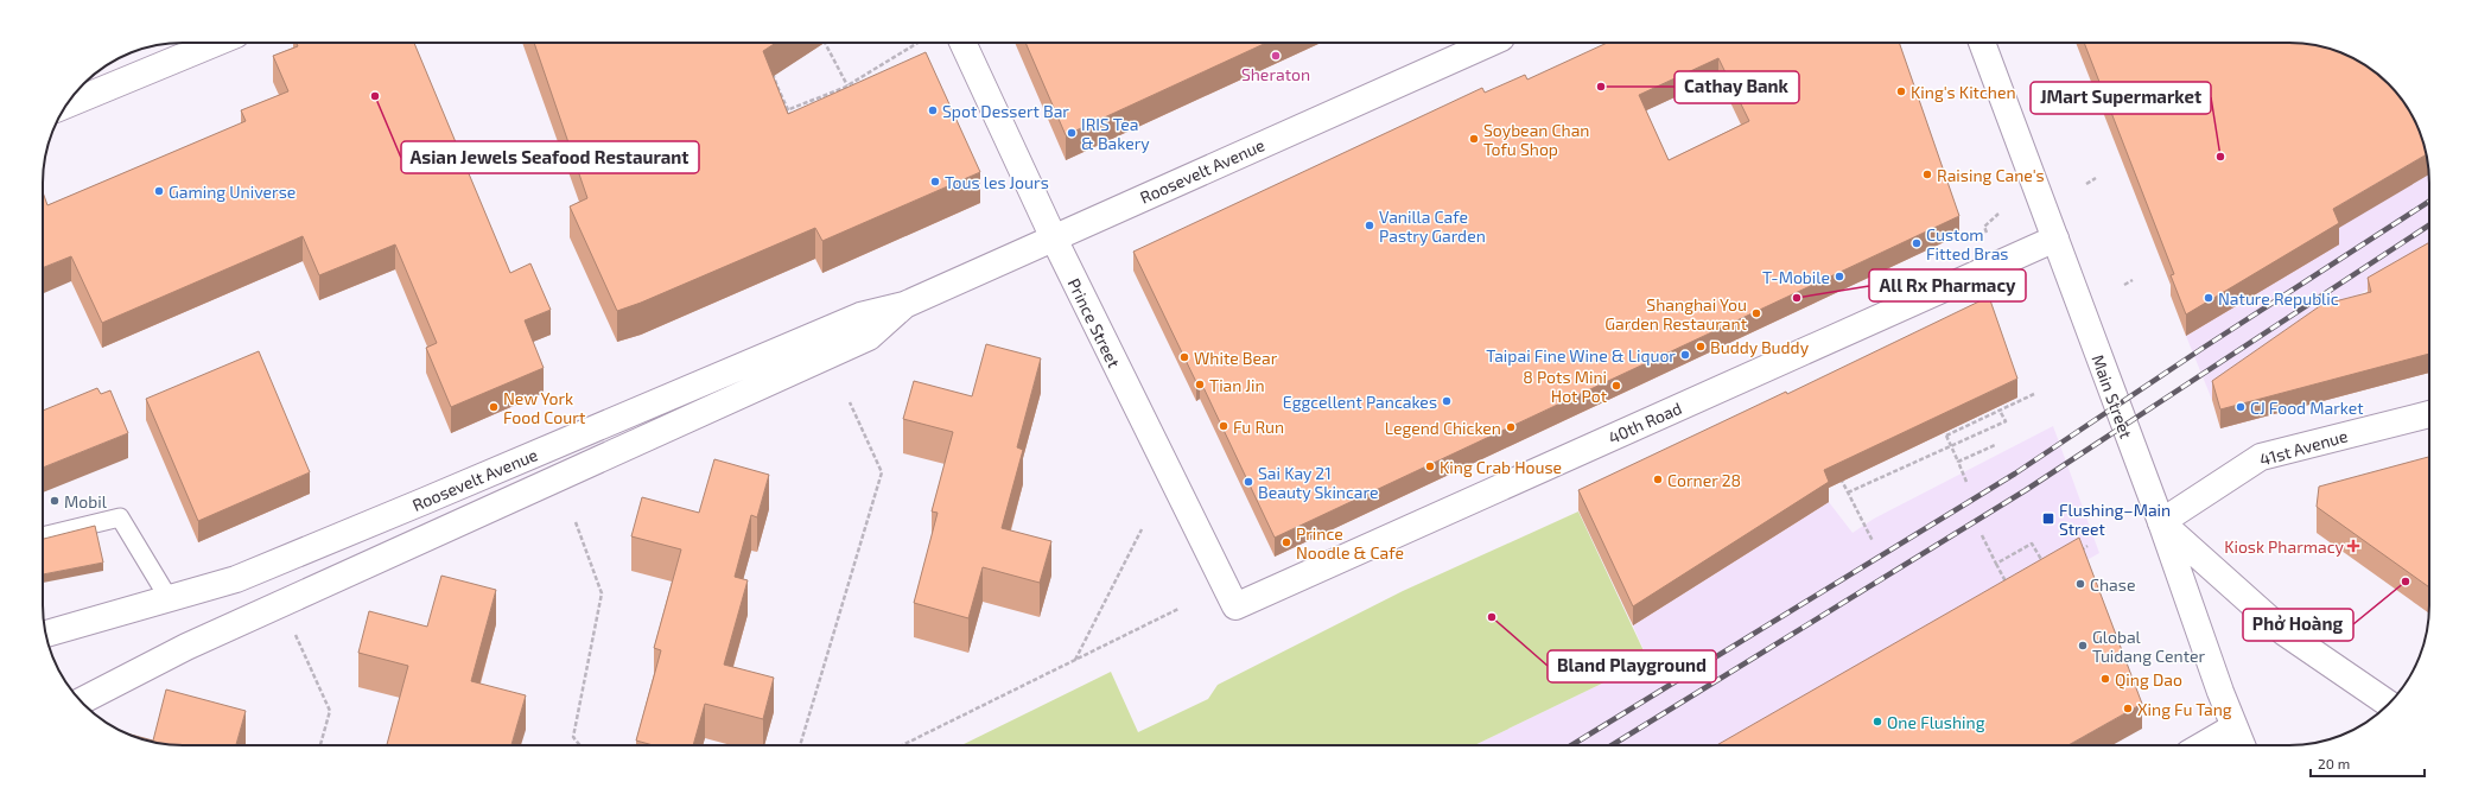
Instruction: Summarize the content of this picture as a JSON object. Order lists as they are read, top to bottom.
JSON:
{
  "streets": {
    "main road": [
      "Roosevelt Avenue",
      "Prince Street",
      "Main Street",
      "40th Road",
      "41st Avenue"
    ]
  },
  "crossings": [
    ["Roosevelt Avenue", "Prince Street"],
    ["Prince Street", "40th Road"],
    ["Main Street", "40th Road"],
    ["Main Street", "41st Avenue"]
  ],
  "places": {
    "other": [
      "Sheraton",
      "Cathay Bank",
      "King's Kitchen",
      "Asian Jewels Seafood Restaurant",
      "Spot Dessert Bar",
      "IRIS Tea & Bakery",
      "Soybean Chan Tofu Shop",
      "JMart Supermarket",
      "Raising Cane's",
      "Tous les Jours",
      "Gaming Universe",
      "Vanilla Cafe Pastry Garden",
      "Custom Fitted Bras",
      "T-Mobile",
      "All Rx Pharmacy",
      "Nature Republic",
      "Shanghai You Garden Restaurant",
      "Buddy Buddy",
      "Taipai Fine Wine & Liquor",
      "White Bear",
      "Tian Jin",
      "8 Pots Mini Hot Pot",
      "Eggcellent Pancakes",
      "New York Food Court",
      "CJ Food Market",
      "Fu Run",
      "Legend Chicken",
      "King Crab House",
      "Corner 28",
      "Sai Kay 21 Beauty Skincare",
      "Mobil",
      "Prince Noodle & Cafe",
      "Phở Hoàng",
      "Chase",
      "Bland Playground",
      "Global Tuidang Center",
      "Qing Dao",
      "Xing Fu Tang",
      "One Flushing"
    ],
    "transit": ["Flushing–Main Street"],
    "health": ["Kiosk Pharmacy"]
  },
  "scale_bar": "20 m"
}
